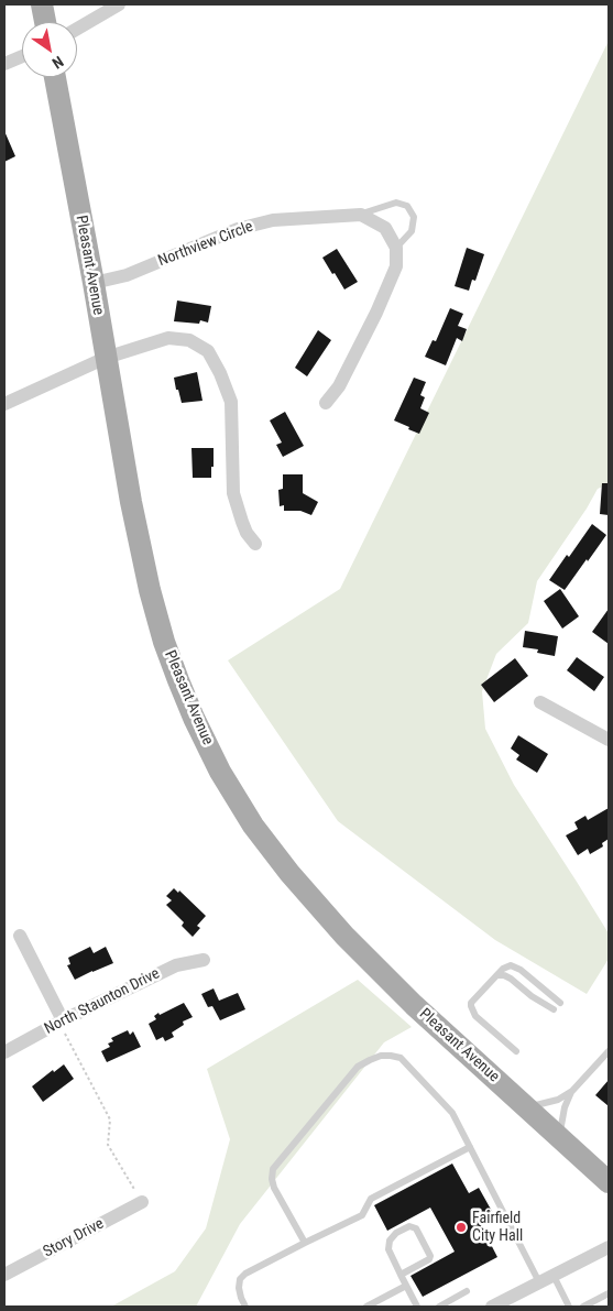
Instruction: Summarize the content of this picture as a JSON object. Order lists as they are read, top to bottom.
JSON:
{
  "streets": {
    "main road": ["Pleasant Avenue"],
    "street": ["Northview Circle", "North Staunton Drive", "Story Drive"]
  },
  "crossings": [
    ["Northview Circle", "Pleasant Avenue"]
  ],
  "places": ["Fairfield City Hall"],
  "north": "bottom right"
}
